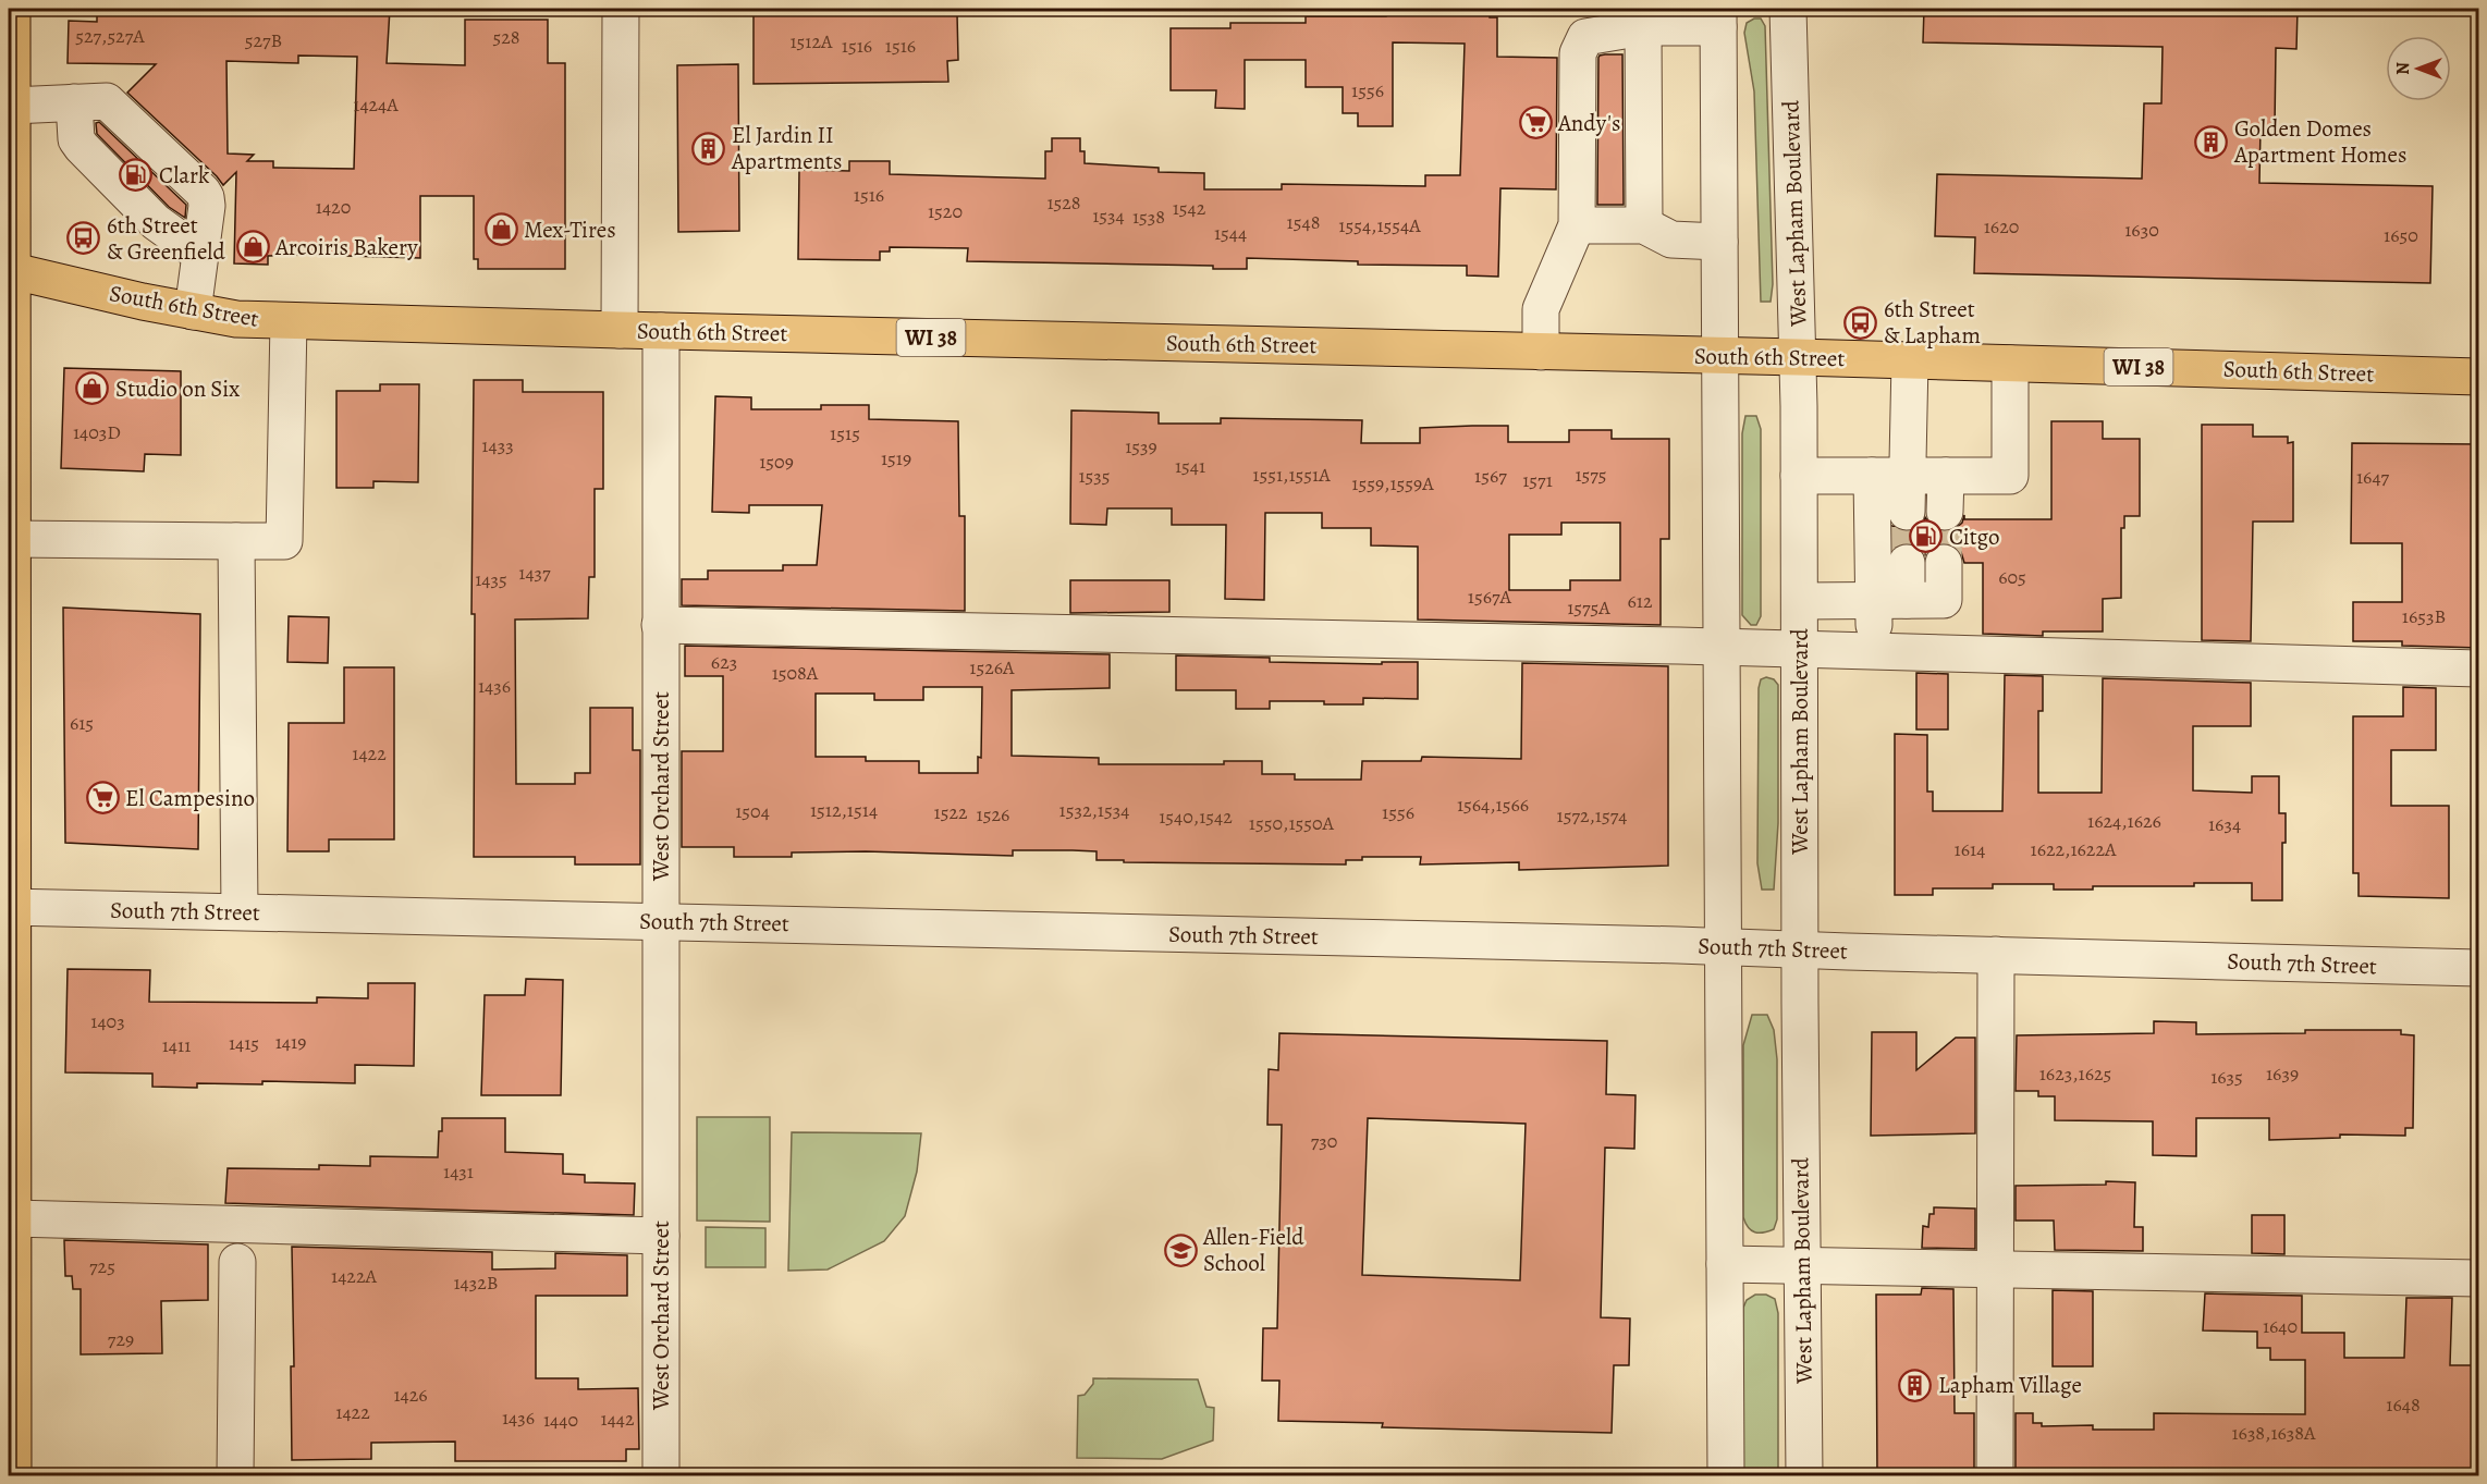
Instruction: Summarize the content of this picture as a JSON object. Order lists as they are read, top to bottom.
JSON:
{
  "streets": {
    "main road": ["South 6th Street", "WI 38"],
    "street": ["West Lapham Boulevard", "West Orchard Street", "South 7th Street"]
  },
  "crossings": [
    ["West Lapham Boulevard", "South 6th Street"],
    ["West Lapham Boulevard", "South 7th Street"],
    ["South 6th Street", "West Orchard Street"],
    ["West Orchard Street", "South 7th Street"]
  ],
  "places": {
    "supermarket": ["Andy's", "El Campesino"],
    "building": ["Golden Domes Apartment Homes", "El Jardin II Apartments", "Lapham Village"],
    "fuel station": ["Clark", "Citgo"],
    "shop": ["Mex-Tires", "Arcoiris Bakery", "Studio on Six"],
    "bus stop": ["6th Street & Greenfield", "6th Street & Lapham"],
    "school or university": ["Allen-Field School"]
  },
  "house_numbers": [
    "527,527A",
    "528",
    "527B",
    "1512A",
    "1516",
    "1516",
    "1556",
    "1424A",
    "1516",
    "1528",
    "1420",
    "1542",
    "1520",
    "1534",
    "1538",
    "1548",
    "1554,1554A",
    "1620",
    "1630",
    "1544",
    "1650",
    "1403D",
    "1515",
    "1433",
    "1539",
    "1519",
    "1509",
    "1541",
    "1551,1551A",
    "1575",
    "1535",
    "1567",
    "1647",
    "1571",
    "1559,1559A",
    "1437",
    "605",
    "1435",
    "1567A",
    "612",
    "1575A",
    "1653B",
    "623",
    "1526A",
    "1508A",
    "1436",
    "615",
    "1422",
    "1564,1566",
    "1512,1514",
    "1532,1534",
    "1504",
    "1522",
    "1556",
    "1526",
    "1572,1574",
    "1540,1542",
    "1624,1626",
    "1550,1550A",
    "1634",
    "1614",
    "1622,1622A",
    "1403",
    "1419",
    "1415",
    "1411",
    "1623,1625",
    "1639",
    "1635",
    "730",
    "1431",
    "725",
    "1422A",
    "1432B",
    "1640",
    "729",
    "1426",
    "1648",
    "1422",
    "1436",
    "1442",
    "1440",
    "1638,1638A"
  ],
  "north": "left"
}
